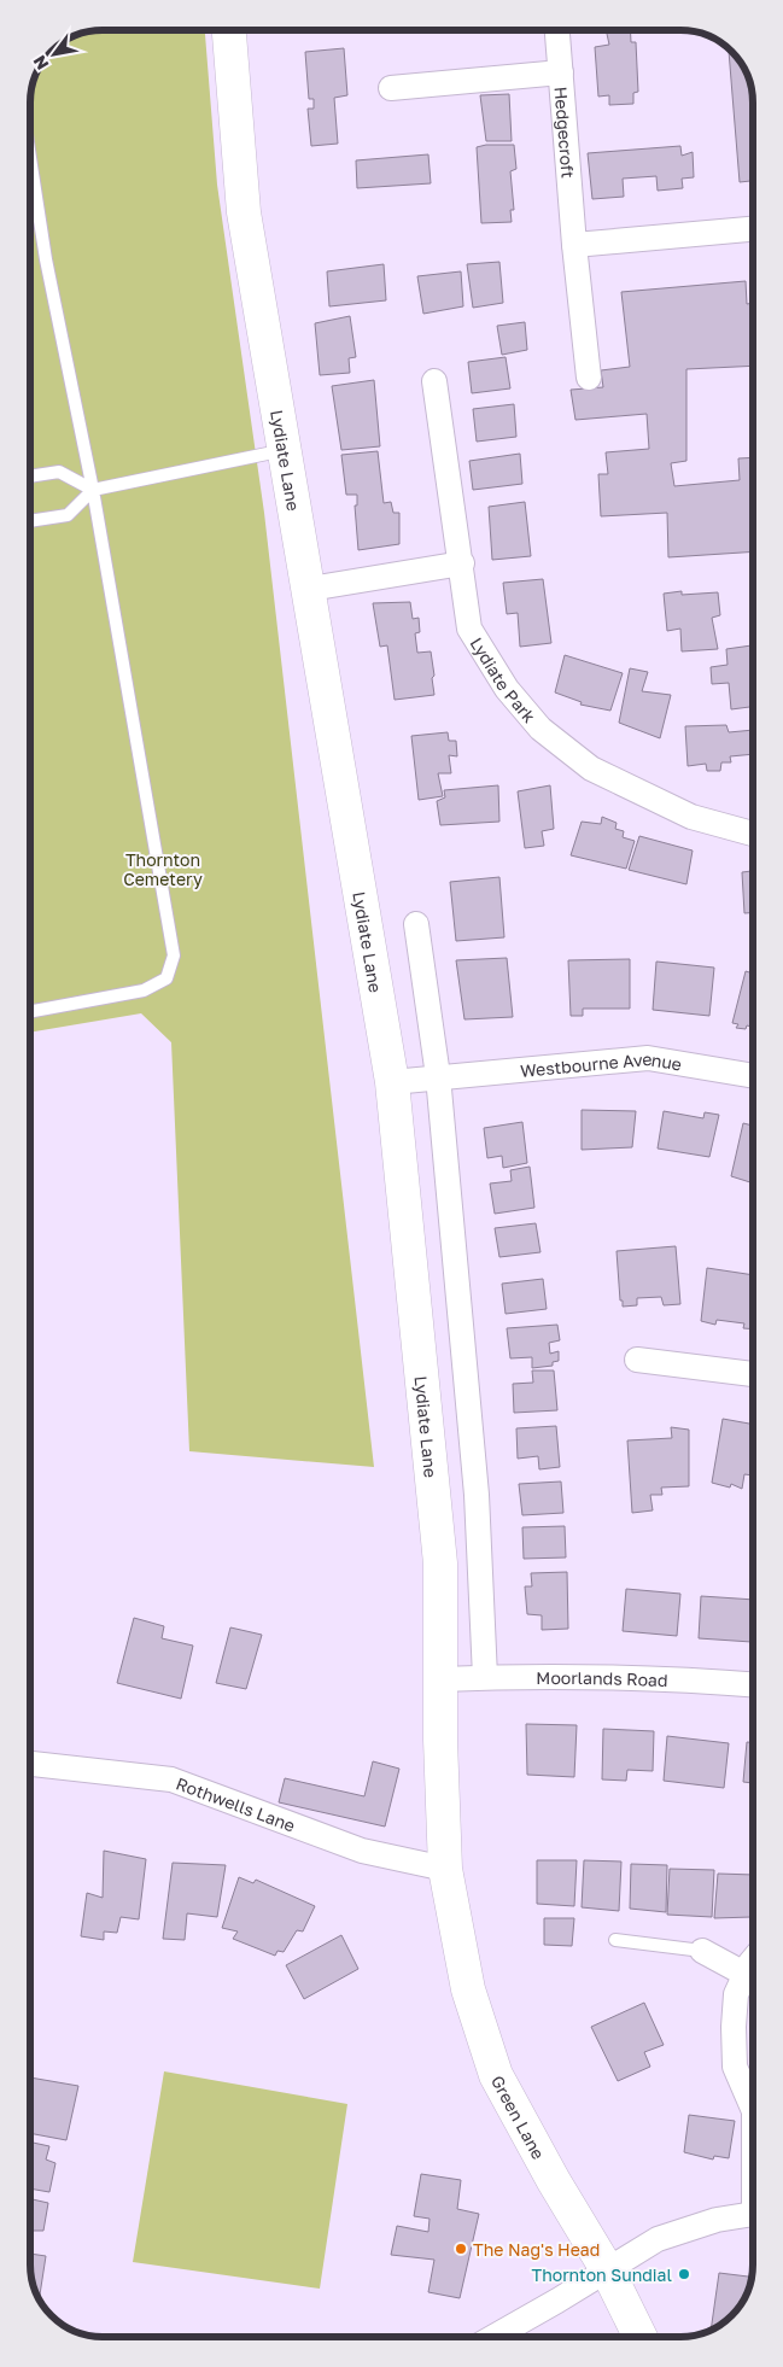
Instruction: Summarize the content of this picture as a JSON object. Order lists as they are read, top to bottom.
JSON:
{
  "streets": {
    "main road": ["Lydiate Lane", "Green Lane"],
    "street": [
      "Hedgecroft",
      "Lydiate Park",
      "Westbourne Avenue",
      "Moorlands Road",
      "Rothwells Lane"
    ]
  },
  "crossings": [
    ["Lydiate Lane", "Westbourne Avenue"],
    ["Lydiate Lane", "Moorlands Road"],
    ["Lydiate Lane", "Rothwells Lane"],
    ["Lydiate Lane", "Green Lane"],
    ["Rothwells Lane", "Green Lane"]
  ],
  "parks": ["Thornton Cemetery"],
  "places": ["The Nag's Head", "Thornton Sundial"],
  "north": "bottom left"
}
